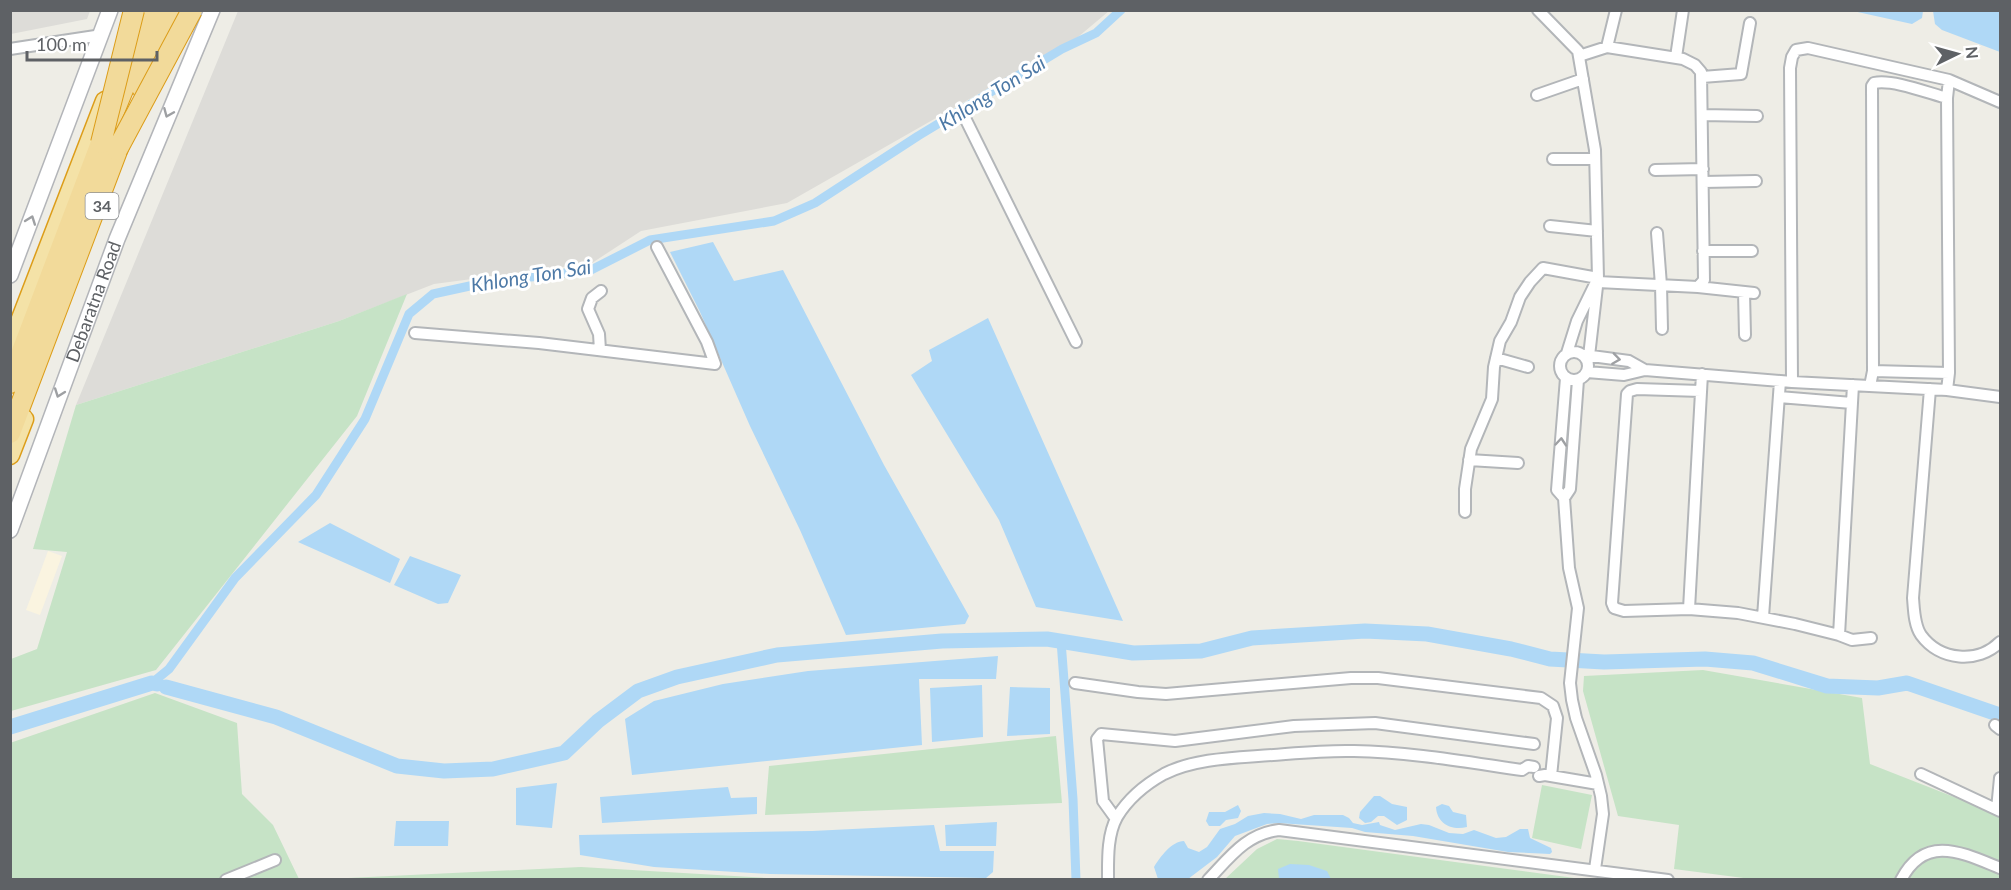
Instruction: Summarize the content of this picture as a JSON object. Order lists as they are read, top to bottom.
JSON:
{
  "streets": {
    "highway": ["34", "Debaratna Road"]
  },
  "water": ["Khlong Ton Sai"],
  "scale_bar": "100 m",
  "north": "right"
}
